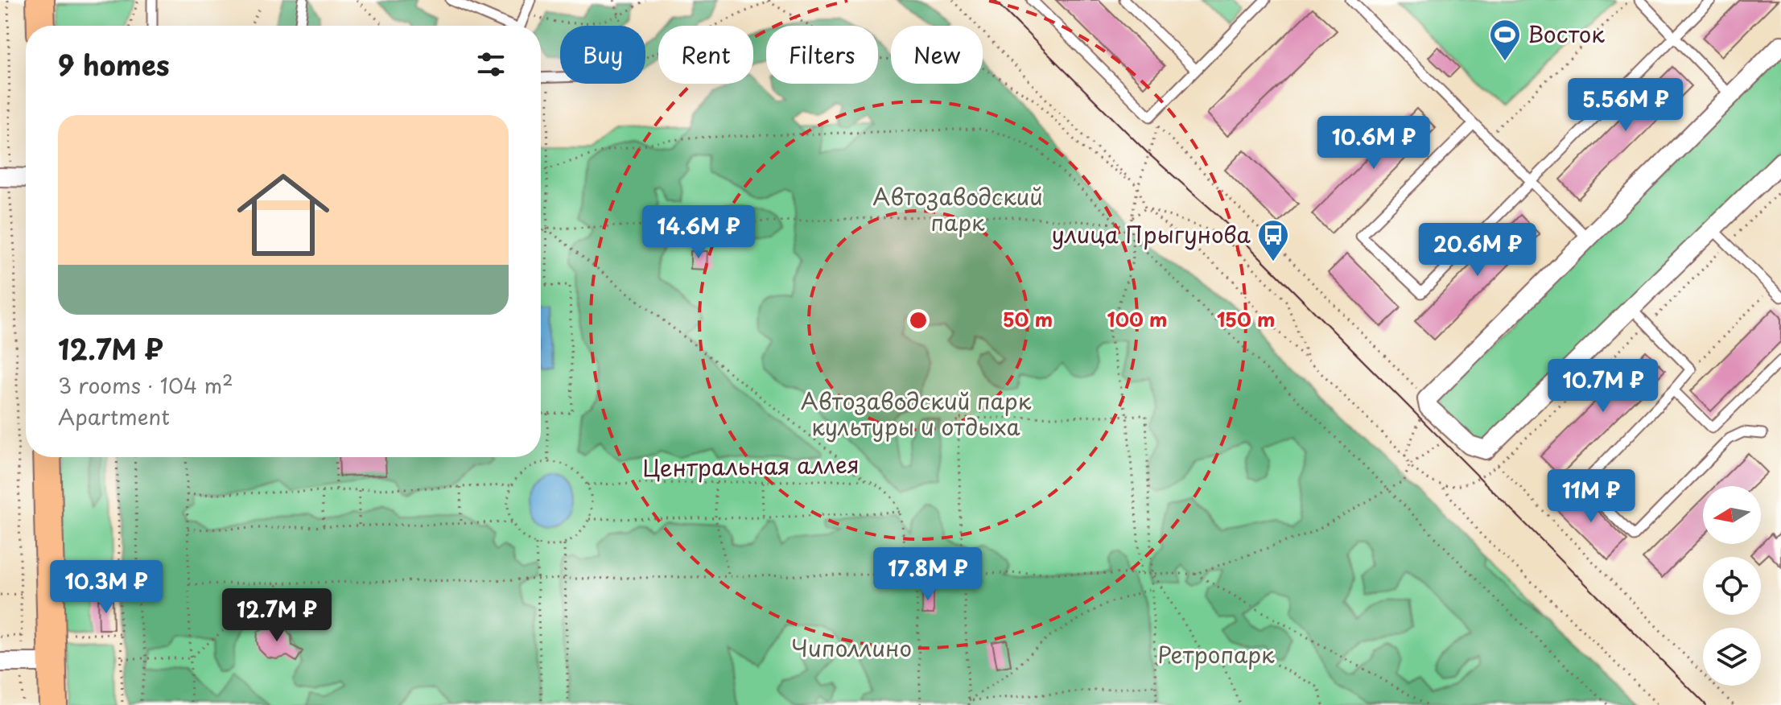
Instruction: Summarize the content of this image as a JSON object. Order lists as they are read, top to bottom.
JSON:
{
  "streets": {
    "path": ["Центральная аллея"]
  },
  "parks": [
    "Автозаводский парк",
    "Автозаводский парк культуры и отдыха",
    "Чиполлино",
    "Ретропарк"
  ],
  "places": {
    "sports": ["Восток"],
    "bus stop": ["улица Прыгунова"]
  },
  "north": "left",
  "page": {
    "chip": [
      "Buy",
      "Rent",
      "Filters",
      "New"
    ],
    "heading": "9 homes",
    "price": [
      "5.56M ₽",
      "10.6M ₽",
      "14.6M ₽",
      "20.6M ₽",
      "10.7M ₽",
      "11M ₽",
      "17.8M ₽",
      "10.3M ₽",
      "12.7M ₽"
    ],
    "list": [
      {
        "name": "12.7M ₽",
        "note": "3 rooms · 104 m² · Apartment"
      }
    ]
  },
  "rings": ["50 m", "100 m", "150 m"]
}
